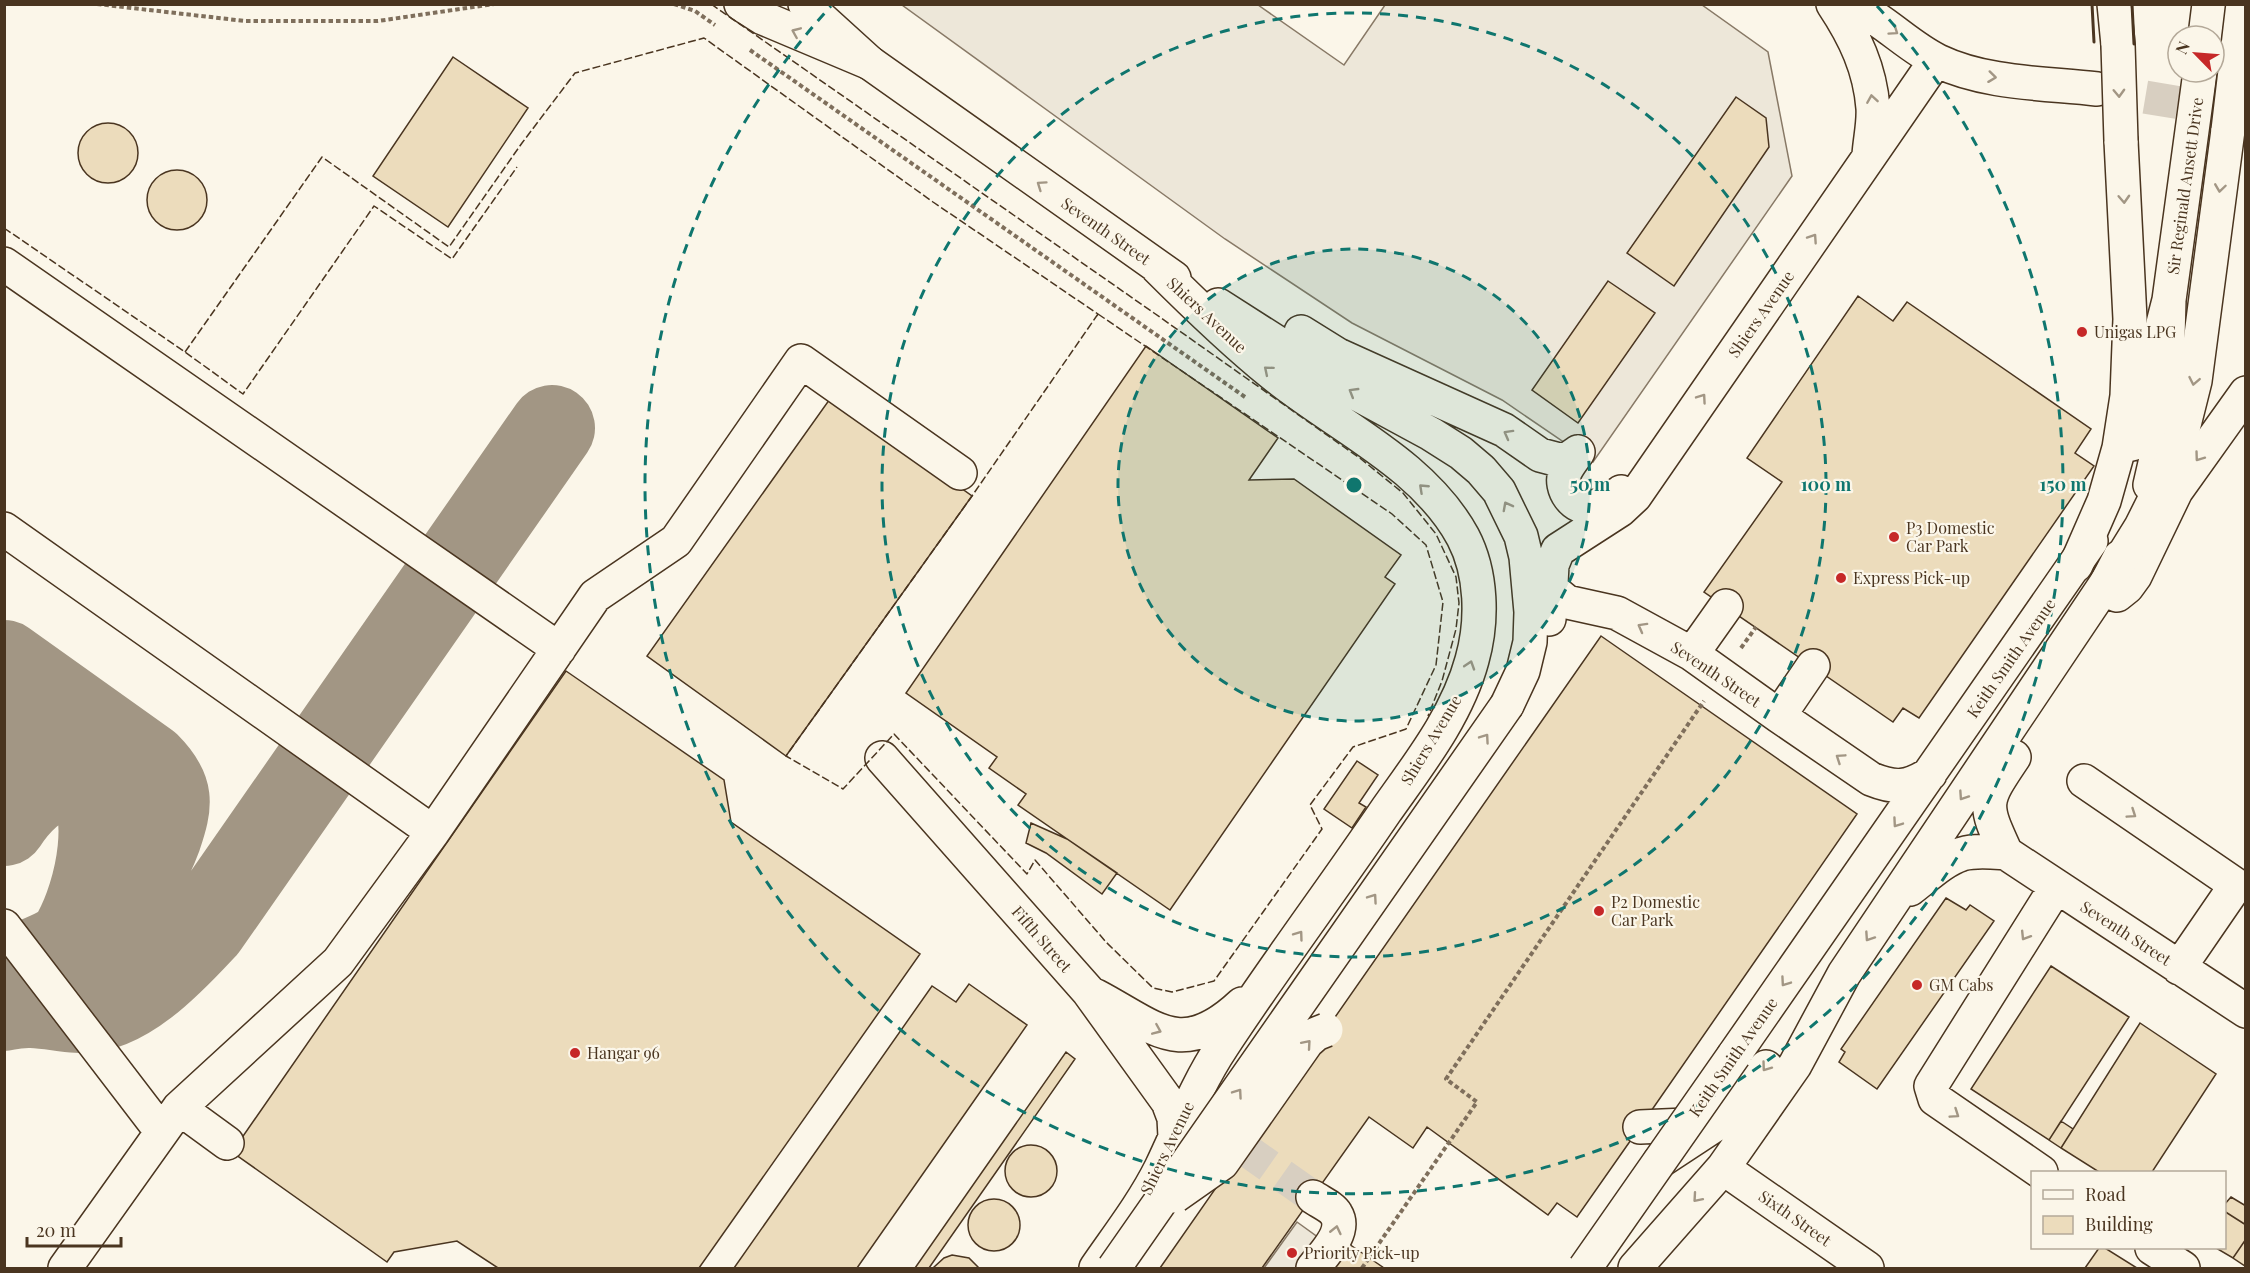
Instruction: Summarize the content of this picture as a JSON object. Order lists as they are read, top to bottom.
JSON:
{
  "streets": {
    "main road": [
      "Sir Reginald Ansett Drive",
      "Seventh Street",
      "Shiers Avenue",
      "Keith Smith Avenue",
      "Fifth Street",
      "Sixth Street"
    ]
  },
  "crossings": [
    ["Sir Reginald Ansett Drive", "Keith Smith Avenue"],
    ["Seventh Street", "Shiers Avenue"],
    ["Seventh Street", "Keith Smith Avenue"],
    ["Shiers Avenue", "Fifth Street"]
  ],
  "one_way": ["Seventh Street", "Shiers Avenue"],
  "places": [
    "Unigas LPG",
    "P3 Domestic Car Park",
    "Express Pick-up",
    "P2 Domestic Car Park",
    "GM Cabs",
    "Hangar 96",
    "Priority Pick-up"
  ],
  "legend": ["Road", "Building"],
  "scale_bar": "20 m",
  "north": "top left",
  "rings": ["50 m", "100 m", "150 m"]
}
